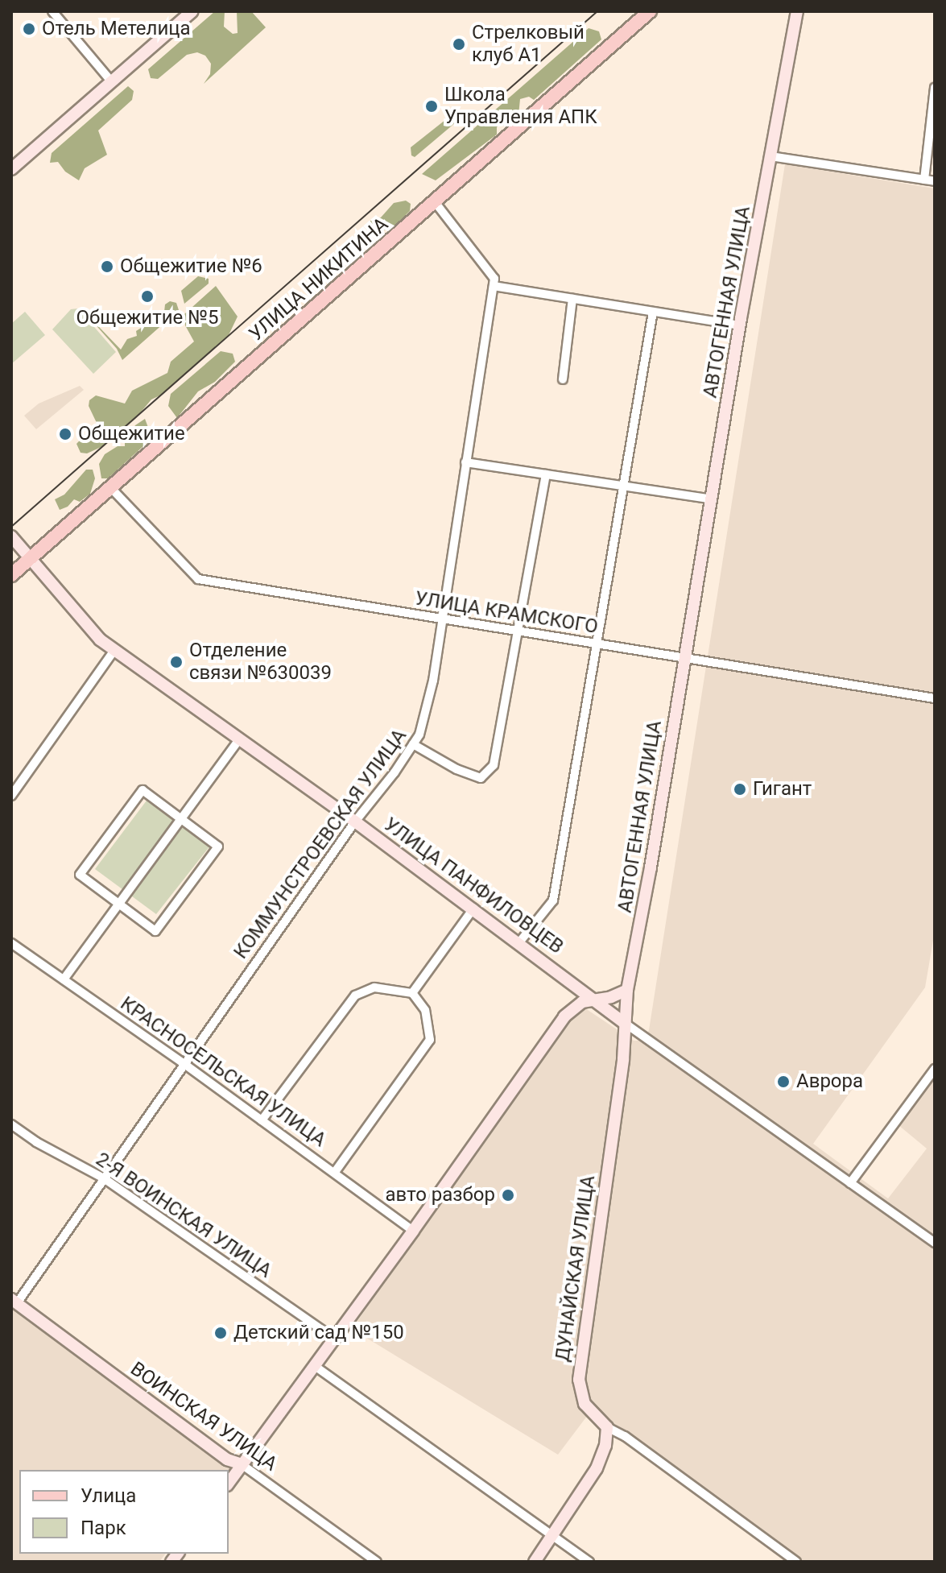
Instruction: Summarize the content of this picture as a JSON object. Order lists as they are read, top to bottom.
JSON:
{
  "streets": {
    "main road": ["УЛИЦА НИКИТИНА"],
    "street": [
      "АВТОГЕННАЯ УЛИЦА",
      "УЛИЦА КРАМСКОГО",
      "КОММУНСТРОЕВСКАЯ УЛИЦА",
      "УЛИЦА ПАНФИЛОВЦЕВ",
      "КРАСНОСЕЛЬСКАЯ УЛИЦА",
      "2-Я ВОИНСКАЯ УЛИЦА",
      "ДУНАЙСКАЯ УЛИЦА",
      "ВОИНСКАЯ УЛИЦА"
    ]
  },
  "crossings": [
    ["УЛИЦА НИКИТИНА", "УЛИЦА КРАМСКОГО"],
    ["УЛИЦА НИКИТИНА", "УЛИЦА ПАНФИЛОВЦЕВ"],
    ["АВТОГЕННАЯ УЛИЦА", "УЛИЦА КРАМСКОГО"],
    ["АВТОГЕННАЯ УЛИЦА", "ДУНАЙСКАЯ УЛИЦА"],
    ["УЛИЦА КРАМСКОГО", "КОММУНСТРОЕВСКАЯ УЛИЦА"],
    ["КОММУНСТРОЕВСКАЯ УЛИЦА", "УЛИЦА ПАНФИЛОВЦЕВ"],
    ["КОММУНСТРОЕВСКАЯ УЛИЦА", "КРАСНОСЕЛЬСКАЯ УЛИЦА"],
    ["КОММУНСТРОЕВСКАЯ УЛИЦА", "2-Я ВОИНСКАЯ УЛИЦА"],
    ["КОММУНСТРОЕВСКАЯ УЛИЦА", "ВОИНСКАЯ УЛИЦА"],
    ["УЛИЦА ПАНФИЛОВЦЕВ", "ДУНАЙСКАЯ УЛИЦА"]
  ],
  "places": [
    "Отель Метелица",
    "Стрелковый клуб А1",
    "Школа Управления АПК",
    "Общежитие №6",
    "Общежитие №5",
    "Общежитие",
    "Отделение связи №630039",
    "Гигант",
    "Аврора",
    "авто разбор",
    "Детский сад №150"
  ],
  "legend": ["Улица", "Парк"]
}
